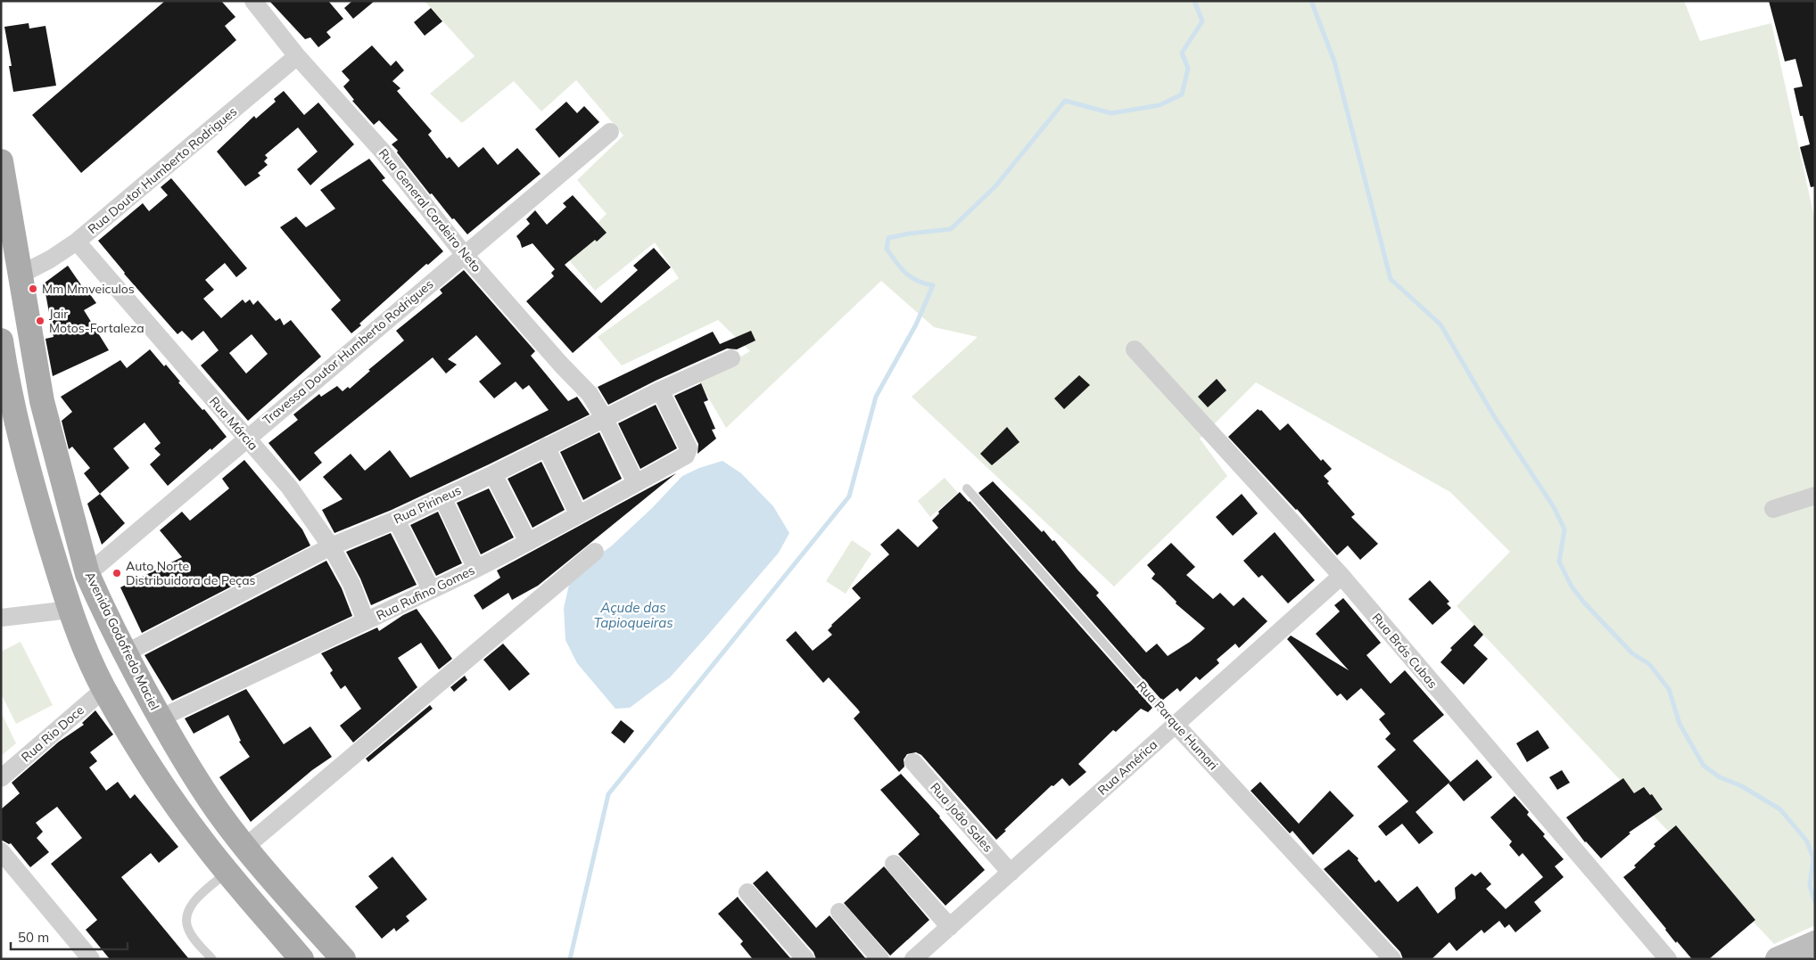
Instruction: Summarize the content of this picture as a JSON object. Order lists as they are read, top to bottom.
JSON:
{
  "streets": {
    "main road": ["Avenida Godofredo Maciel"],
    "street": [
      "Rua Doutor Humberto Rodrigues",
      "Rua General Cordeiro Neto",
      "Travessa Doutor Humberto Rodrigues",
      "Rua Márcia",
      "Rua Pirineus",
      "Rua Rufino Gomes",
      "Rua Brás Cubas",
      "Rua Parque Humari",
      "Rua Rio Doce",
      "Rua América",
      "Rua João Sales"
    ]
  },
  "crossings": [
    ["Rua Doutor Humberto Rodrigues", "Rua General Cordeiro Neto"],
    ["Rua Doutor Humberto Rodrigues", "Rua Márcia"],
    ["Rua Doutor Humberto Rodrigues", "Avenida Godofredo Maciel"],
    ["Rua General Cordeiro Neto", "Travessa Doutor Humberto Rodrigues"],
    ["Rua General Cordeiro Neto", "Rua Pirineus"],
    ["Rua General Cordeiro Neto", "Rua Rufino Gomes"],
    ["Travessa Doutor Humberto Rodrigues", "Rua Márcia"],
    ["Travessa Doutor Humberto Rodrigues", "Avenida Godofredo Maciel"],
    ["Rua Márcia", "Rua Pirineus"],
    ["Rua Márcia", "Rua Rufino Gomes"],
    ["Rua Pirineus", "Rua Rufino Gomes"],
    ["Rua Pirineus", "Avenida Godofredo Maciel"],
    ["Rua Rufino Gomes", "Avenida Godofredo Maciel"],
    ["Rua Brás Cubas", "Rua América"],
    ["Rua Parque Humari", "Rua América"],
    ["Rua América", "Rua João Sales"]
  ],
  "water": ["Açude das Tapioqueiras"],
  "places": ["Mm Mmveiculos", "Jair Motos-Fortaleza", "Auto Norte Distribuidora de Peças"],
  "scale_bar": "50 m"
}
